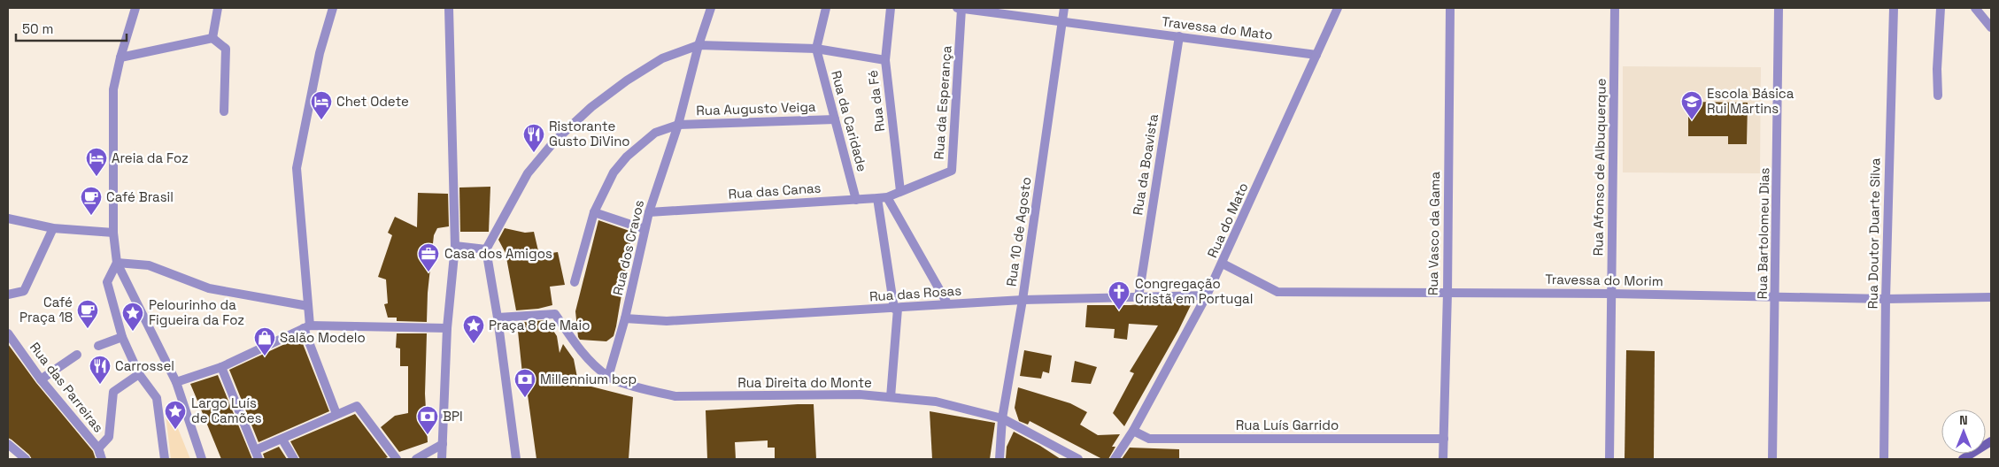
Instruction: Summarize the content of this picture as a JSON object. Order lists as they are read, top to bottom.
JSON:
{
  "streets": {
    "street": [
      "Travessa do Mato",
      "Rua da Fé",
      "Rua da Esperança",
      "Rua Augusto Veiga",
      "Rua da Caridade",
      "Rua da Boavista",
      "Rua Afonso de Albuquerque",
      "Rua das Canas",
      "Rua do Mato",
      "Rua 10 de Agosto",
      "Rua Vasco da Gama",
      "Rua Bartolomeu Dias",
      "Rua Doutor Duarte Silva",
      "Rua dos Cravos",
      "Travessa do Morim",
      "Rua das Rosas",
      "Rua Direita do Monte",
      "Rua das Parreiras",
      "Rua Luís Garrido"
    ]
  },
  "crossings": [
    ["Travessa do Mato", "Rua da Esperança"],
    ["Travessa do Mato", "Rua da Boavista"],
    ["Travessa do Mato", "Rua do Mato"],
    ["Travessa do Mato", "Rua 10 de Agosto"],
    ["Rua da Fé", "Rua da Esperança"],
    ["Rua da Fé", "Rua das Canas"],
    ["Rua da Esperança", "Rua das Canas"],
    ["Rua Augusto Veiga", "Rua da Caridade"],
    ["Rua Augusto Veiga", "Rua dos Cravos"],
    ["Rua da Caridade", "Rua das Canas"],
    ["Rua da Boavista", "Rua das Rosas"],
    ["Rua Afonso de Albuquerque", "Travessa do Morim"],
    ["Rua das Canas", "Rua dos Cravos"],
    ["Rua do Mato", "Travessa do Morim"],
    ["Rua do Mato", "Rua das Rosas"],
    ["Rua do Mato", "Rua Luís Garrido"],
    ["Rua 10 de Agosto", "Rua das Rosas"],
    ["Rua 10 de Agosto", "Rua Direita do Monte"],
    ["Rua Vasco da Gama", "Travessa do Morim"],
    ["Rua Vasco da Gama", "Rua Luís Garrido"],
    ["Rua Bartolomeu Dias", "Travessa do Morim"],
    ["Rua Doutor Duarte Silva", "Travessa do Morim"],
    ["Rua dos Cravos", "Rua das Rosas"],
    ["Rua dos Cravos", "Rua Direita do Monte"]
  ],
  "places": {
    "hotel": ["Chet Odete", "Areia da Foz"],
    "school or university": ["Escola Básica Rui Martins"],
    "restaurant": ["Ristorante Gusto DiVino", "Carrossel"],
    "cafe": ["Café Brasil", "Café Praça 18"],
    "office": ["Casa dos Amigos"],
    "church": ["Congregação Cristã em Portugal"],
    "place": ["Pelourinho da Figueira da Foz", "Praça 8 de Maio", "Largo Luís de Camões"],
    "shop": ["Salão Modelo"],
    "bank": ["Millennium bcp", "BPI"]
  },
  "scale_bar": "50 m",
  "north": "top"
}
